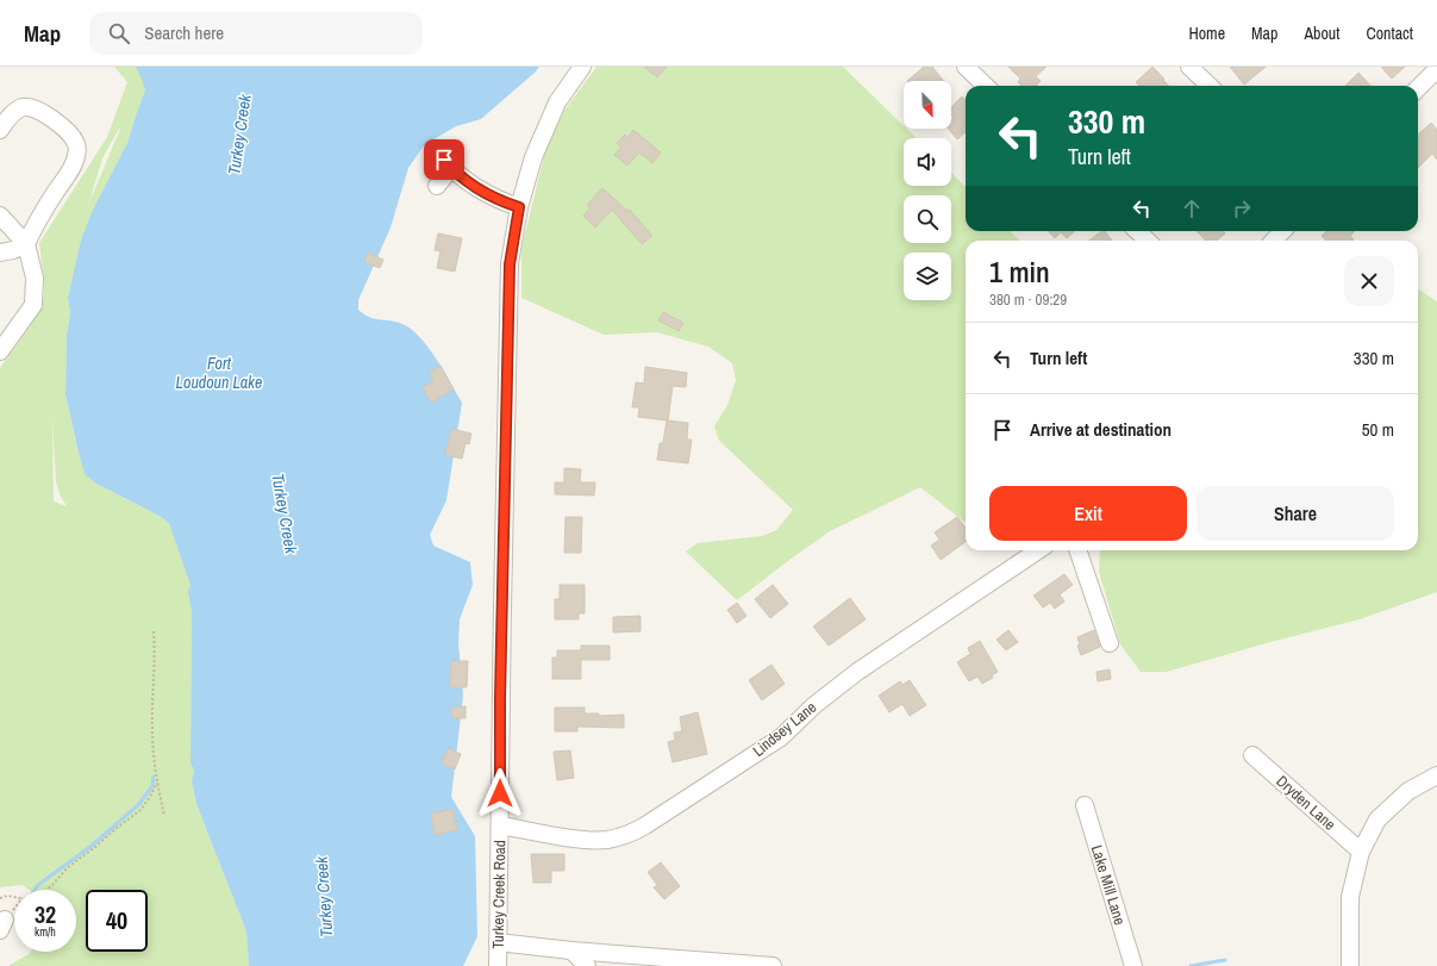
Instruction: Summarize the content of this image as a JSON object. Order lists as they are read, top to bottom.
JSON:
{
  "streets": {
    "street": [
      "Lindsey Lane",
      "Dryden Lane",
      "Lake Mill Lane",
      "Turkey Creek Road"
    ]
  },
  "crossings": [
    ["Lindsey Lane", "Turkey Creek Road"]
  ],
  "water": ["Turkey Creek", "Fort Loudoun Lake"],
  "north": "bottom right",
  "page": {
    "header": "Map",
    "search": "Search here",
    "nav": [
      "Home",
      "Map",
      "About",
      "Contact"
    ],
    "turn": ["330 m", "Turn left"],
    "heading": ["1 min", "380 m · 09:29"],
    "list": [
      {
        "name": "Turn left",
        "value": "330 m"
      },
      {
        "name": "Arrive at destination",
        "value": "50 m"
      }
    ],
    "buttons": ["Exit", "Share"],
    "speed": "32 km/h",
    "limit": "40"
  }
}
